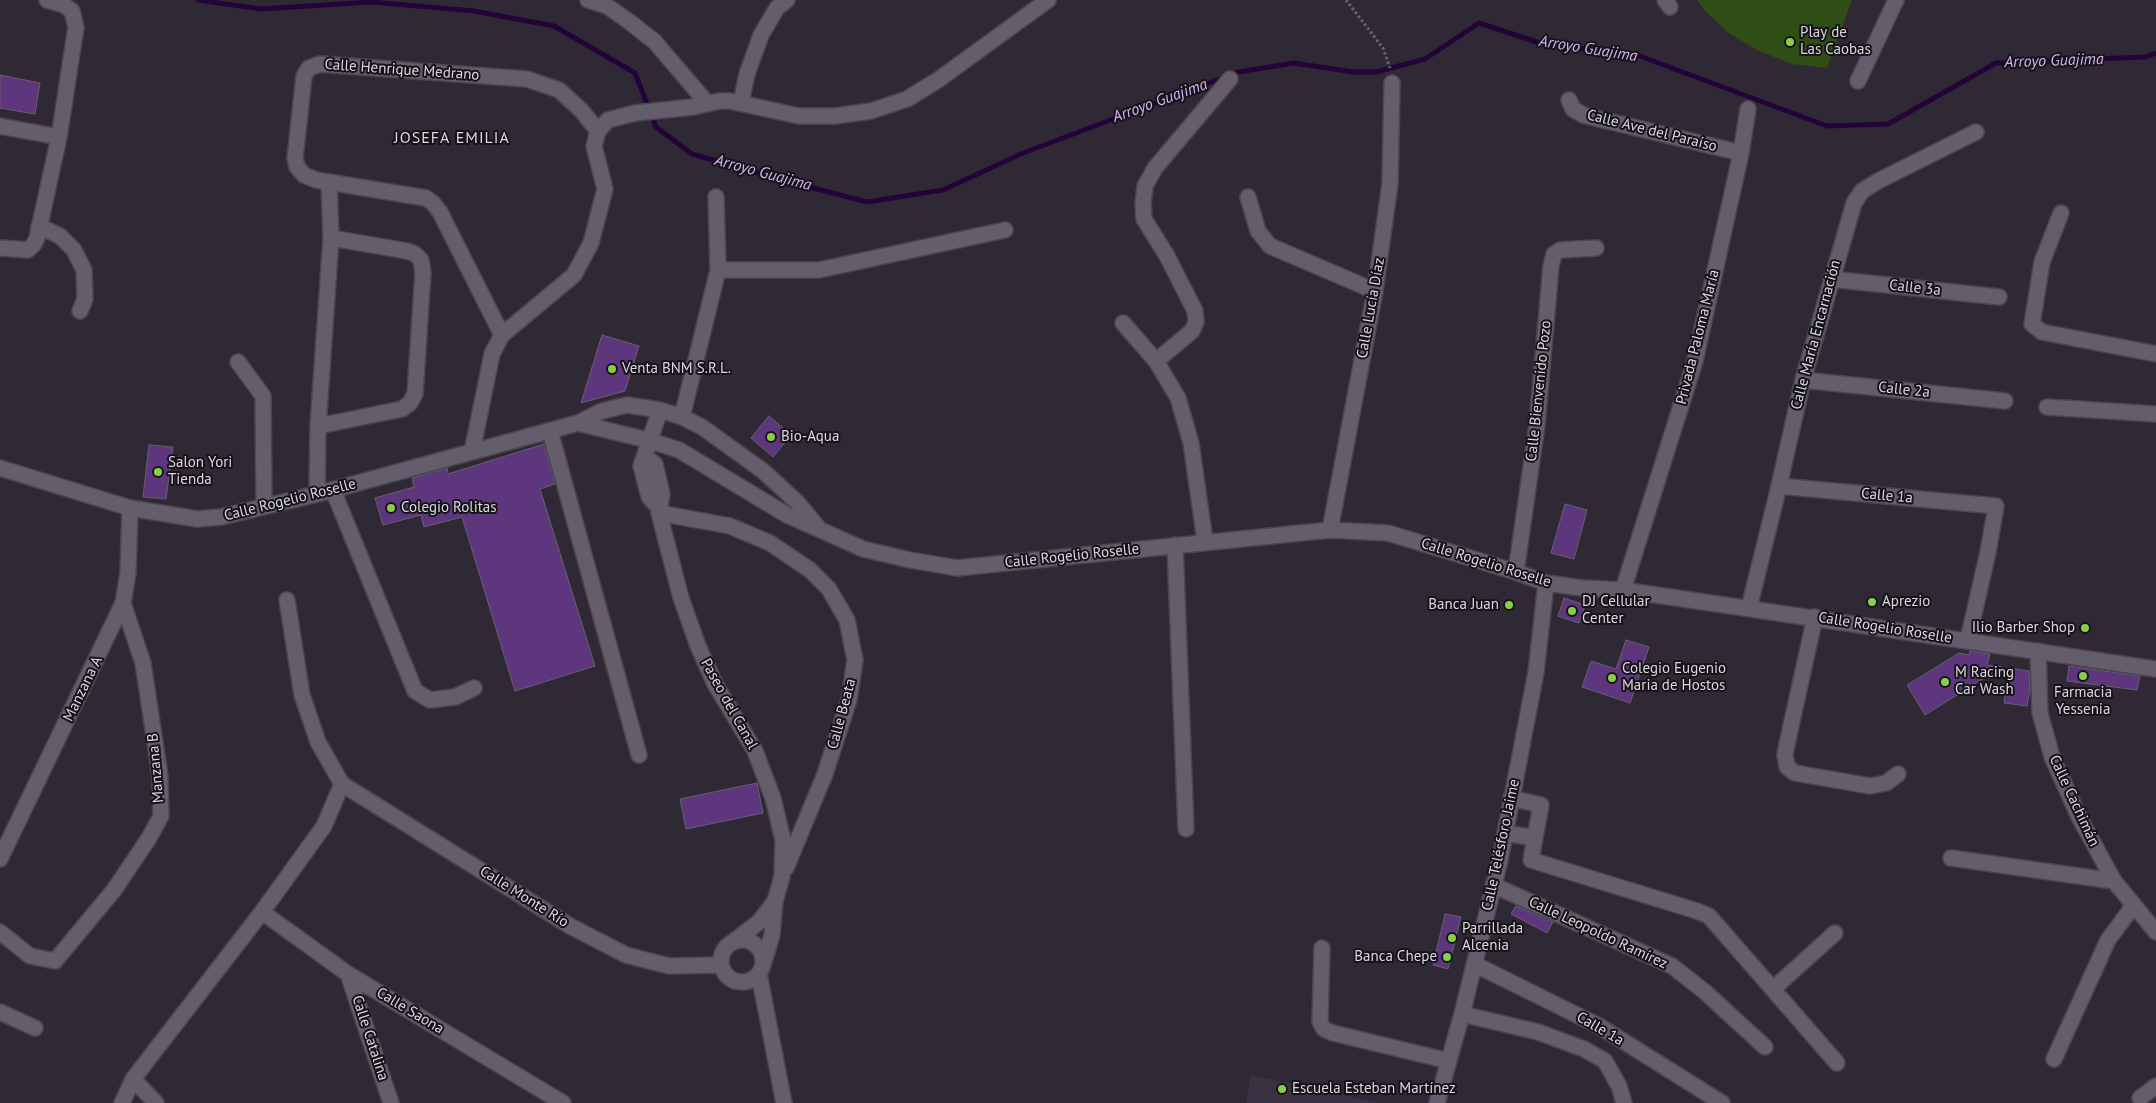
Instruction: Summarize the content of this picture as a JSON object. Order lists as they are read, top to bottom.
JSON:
{
  "streets": {
    "street": [
      "Calle Henrique Medrano",
      "Calle Ave del Paraíso",
      "Calle 3a",
      "Calle Lucía Díaz",
      "Calle María Encarnación",
      "Privada Paloma María",
      "Calle 2a",
      "Calle Bienvenido Pozo",
      "Calle 1a",
      "Calle Rogelio Roselle",
      "Manzana A",
      "Paseo del Canal",
      "Calle Beata",
      "Manzana B",
      "Calle Cachimán",
      "Calle Telésforo Jaime",
      "Calle Monte Río",
      "Calle Leopoldo Ramírez",
      "Calle Saona",
      "Calle Catalina"
    ]
  },
  "crossings": [
    ["Calle Ave del Paraíso", "Privada Paloma María"],
    ["Calle 3a", "Calle María Encarnación"],
    ["Calle Lucía Díaz", "Calle Rogelio Roselle"],
    ["Calle María Encarnación", "Calle 2a"],
    ["Calle María Encarnación", "Calle 1a"],
    ["Calle María Encarnación", "Calle Rogelio Roselle"],
    ["Privada Paloma María", "Calle Rogelio Roselle"],
    ["Calle Bienvenido Pozo", "Calle Rogelio Roselle"],
    ["Calle 1a", "Calle Rogelio Roselle"],
    ["Calle 1a", "Calle Telésforo Jaime"],
    ["Calle Rogelio Roselle", "Manzana A"],
    ["Calle Rogelio Roselle", "Paseo del Canal"],
    ["Calle Rogelio Roselle", "Calle Cachimán"],
    ["Calle Rogelio Roselle", "Calle Telésforo Jaime"],
    ["Manzana A", "Manzana B"],
    ["Paseo del Canal", "Calle Beata"],
    ["Paseo del Canal", "Calle Monte Río"],
    ["Calle Telésforo Jaime", "Calle Leopoldo Ramírez"],
    ["Calle Saona", "Calle Catalina"]
  ],
  "districts": ["JOSEFA EMILIA"],
  "water": ["Arroyo Guajima"],
  "places": [
    "Play de Las Caobas",
    "Venta BNM S.R.L.",
    "Bio-Aqua",
    "Salon Yori Tienda",
    "Colegio Rolitas",
    "Aprezio",
    "Banca Juan",
    "DJ Cellular Center",
    "Ilio Barber Shop",
    "Farmacia Yessenia",
    "Colegio Eugenio Maria de Hostos",
    "M Racing Car Wash",
    "Parrillada Alcenia",
    "Banca Chepe",
    "Escuela Esteban Martínez"
  ]
}
